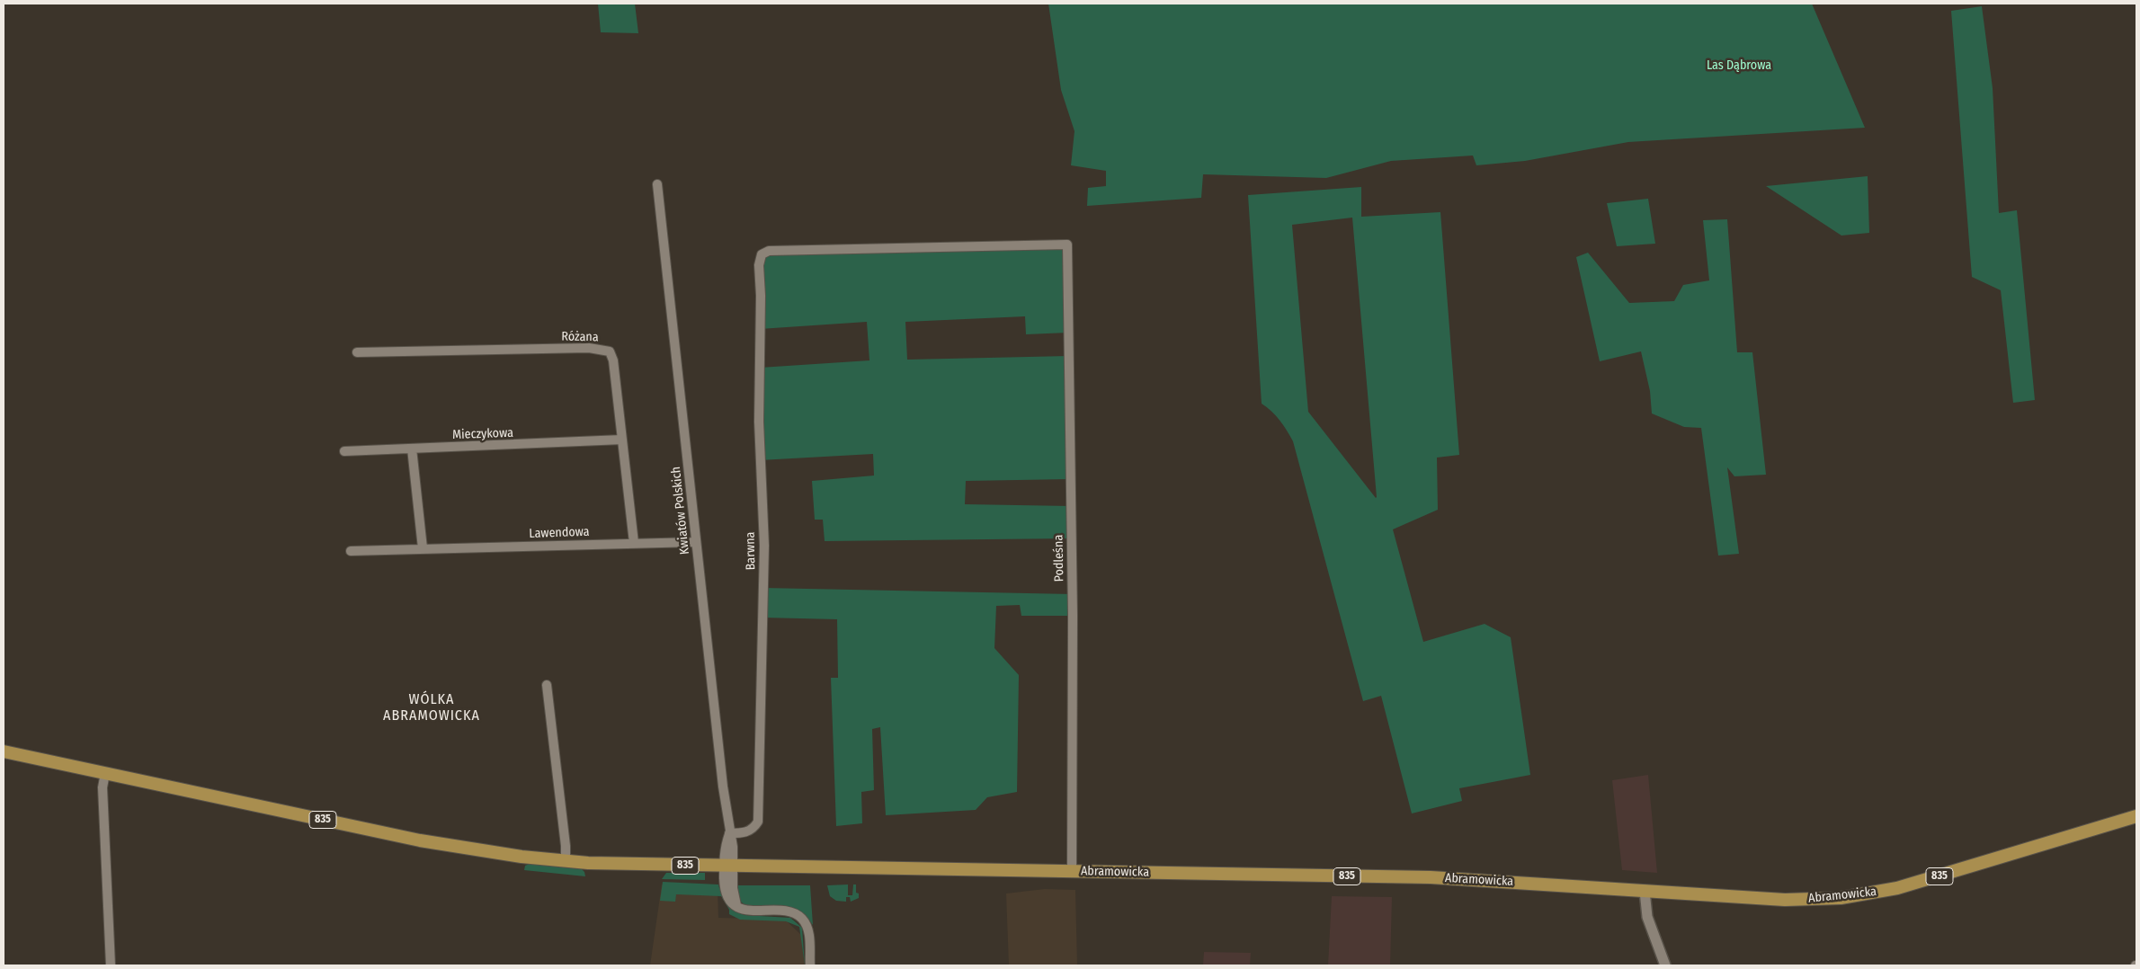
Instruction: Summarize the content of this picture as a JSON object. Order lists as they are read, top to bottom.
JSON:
{
  "streets": {
    "main road": ["835", "Abramowicka"],
    "street": [
      "Różana",
      "Mieczykowa",
      "Kwiatów Polskich",
      "Lawendowa",
      "Barwna",
      "Podleśna"
    ]
  },
  "crossings": [
    ["Różana", "Mieczykowa"],
    ["Różana", "Lawendowa"],
    ["Kwiatów Polskich", "Lawendowa"],
    ["Kwiatów Polskich", "Barwna"],
    ["Kwiatów Polskich", "835"],
    ["Kwiatów Polskich", "Abramowicka"],
    ["Barwna", "Podleśna"],
    ["Podleśna", "Abramowicka"],
    ["835", "Abramowicka"]
  ],
  "districts": ["WÓLKA ABRAMOWICKA"],
  "parks": ["Las Dąbrowa"]
}
